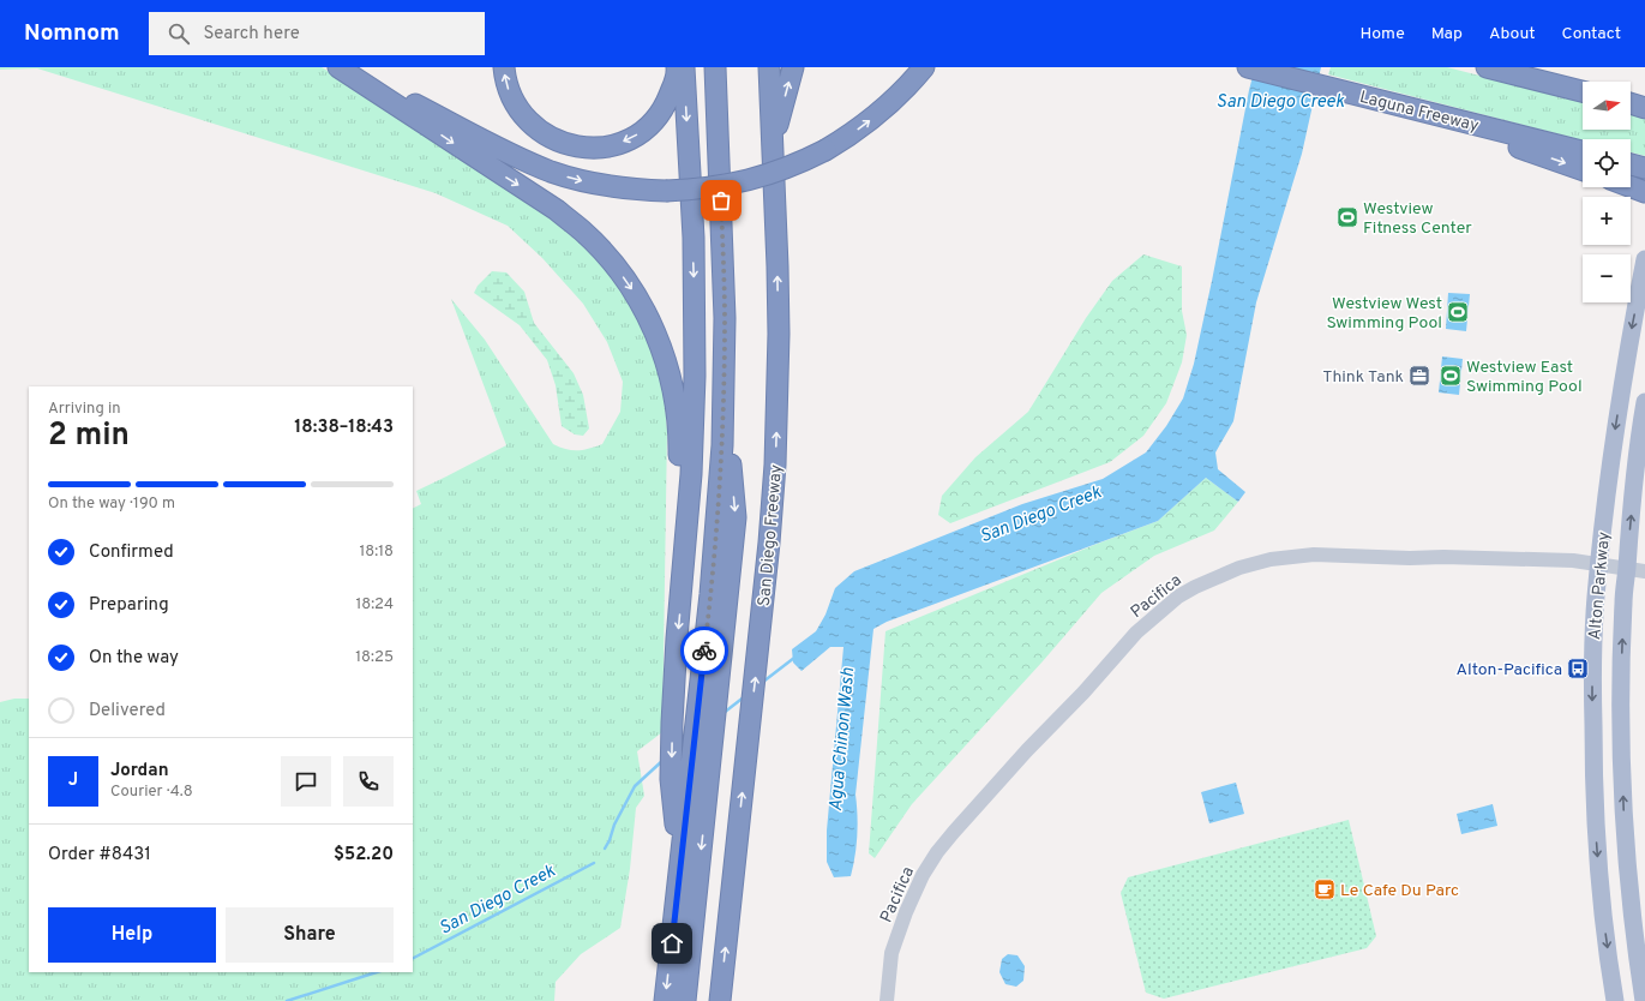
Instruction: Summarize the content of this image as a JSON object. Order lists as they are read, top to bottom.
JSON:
{
  "streets": {
    "highway": ["Laguna Freeway", "San Diego Freeway"],
    "main road": ["Alton Parkway"],
    "street": ["Pacifica"]
  },
  "crossings": [
    ["Alton Parkway", "Pacifica"]
  ],
  "water": ["San Diego Creek", "Agua Chinon Wash"],
  "places": {
    "sports": ["Westview Fitness Center", "Westview West Swimming Pool", "Westview East Swimming Pool"],
    "office": ["Think Tank"],
    "bus stop": ["Alton-Pacifica"],
    "cafe": ["Le Cafe Du Parc"]
  },
  "north": "right",
  "page": {
    "header": "Nomnom",
    "search": "Search here",
    "nav": [
      "Home",
      "Map",
      "About",
      "Contact"
    ],
    "map_buttons": ["+", "−"],
    "heading": ["2 min", "Arriving in", "18:38–18:43"],
    "panel": [
      "Jordan",
      "Courier · 4.8",
      "Order #8431",
      "$52.20"
    ],
    "bar": "On the way · 190 m",
    "list": [
      ["Confirmed", "18:18"],
      ["Preparing", "18:24"],
      ["On the way", "18:25"],
      "Delivered"
    ],
    "round": "J",
    "buttons": ["Help", "Share"]
  }
}
